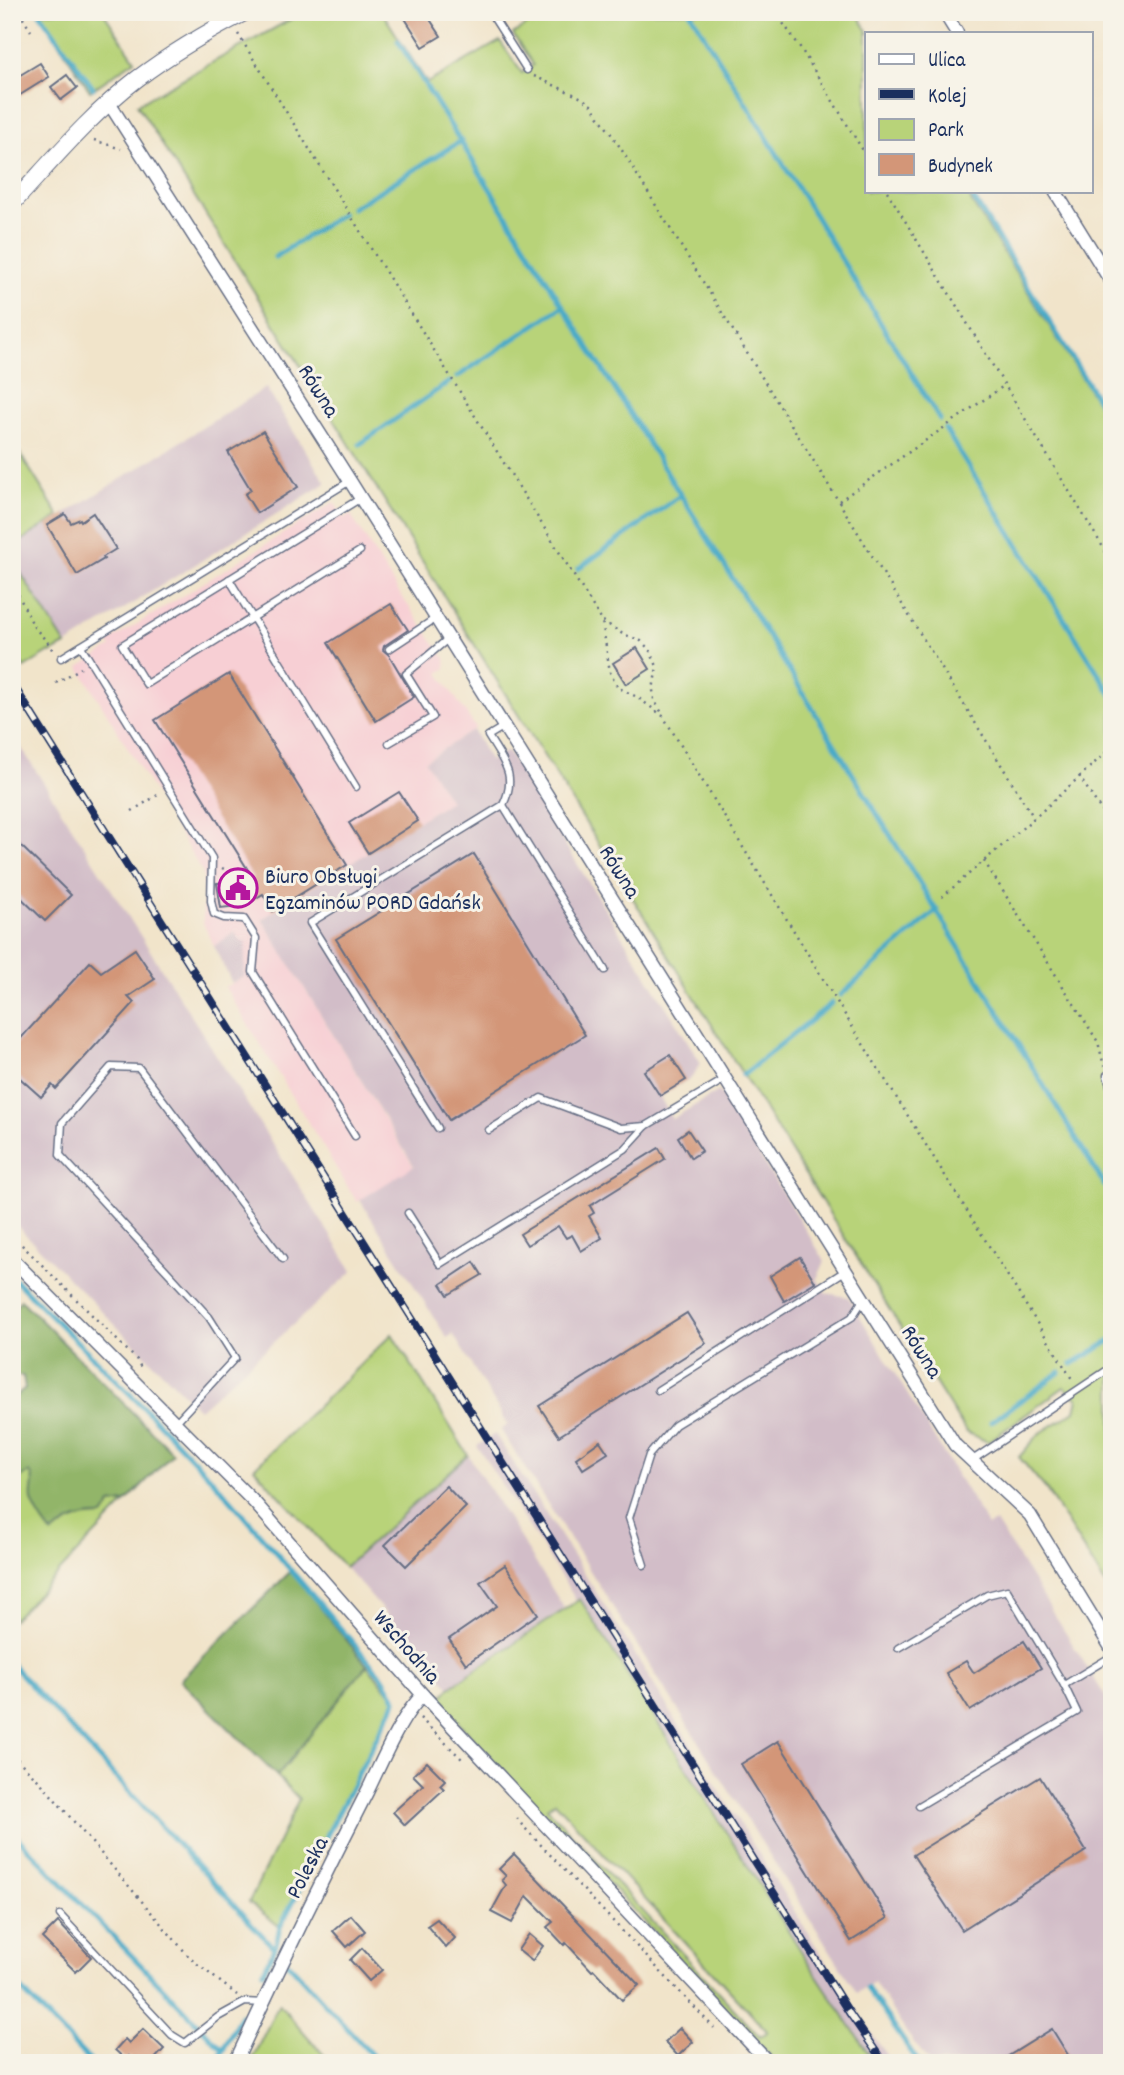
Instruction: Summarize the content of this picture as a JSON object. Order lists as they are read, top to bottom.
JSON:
{
  "streets": {
    "street": ["Równa", "Wschodnia", "Poleska"]
  },
  "crossings": [
    ["Wschodnia", "Poleska"]
  ],
  "places": {
    "public building": ["Biuro Obsługi Egzaminów PORD Gdańsk"]
  },
  "legend": [
    "Ulica",
    "Kolej",
    "Park",
    "Budynek"
  ]
}
